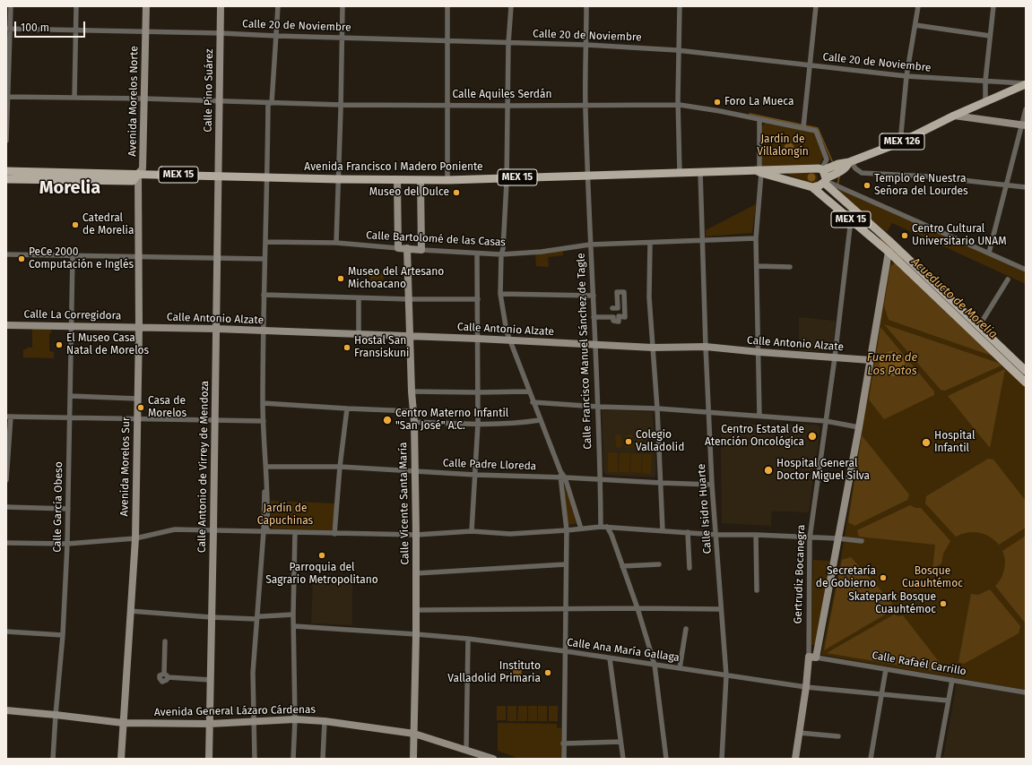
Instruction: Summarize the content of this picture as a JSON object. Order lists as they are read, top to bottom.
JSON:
{
  "streets": {
    "main road": ["MEX 126", "Avenida Francisco I Madero Poniente", "MEX 15"],
    "street": [
      "Calle 20 de Noviembre",
      "Calle Pino Suárez",
      "Calle Aquiles Serdán",
      "Avenida Morelos Norte",
      "Calle Bartolomé de las Casas",
      "Calle La Corregidora",
      "Calle Antonio Alzate",
      "Calle Francisco Manuel Sánchez de Tagle",
      "Calle Padre Lloreda",
      "Avenida Morelos Sur",
      "Calle Antonio de Virrey de Mendoza",
      "Calle Vicente Santa María",
      "Calle García Obeso",
      "Calle Isidro Huarte",
      "Gertrudiz Bocanegra",
      "Calle Ana María Gallaga",
      "Calle Rafaél Carrillo",
      "Avenida General Lázaro Cárdenas"
    ]
  },
  "crossings": [
    ["Calle 20 de Noviembre", "Calle Pino Suárez"],
    ["Calle 20 de Noviembre", "Avenida Morelos Norte"],
    ["Calle 20 de Noviembre", "MEX 126"],
    ["Calle 20 de Noviembre", "Calle Francisco Manuel Sánchez de Tagle"],
    ["Calle Pino Suárez", "Calle Aquiles Serdán"],
    ["Calle Pino Suárez", "Avenida Francisco I Madero Poniente"],
    ["Calle Pino Suárez", "Calle Antonio de Virrey de Mendoza"],
    ["Calle Aquiles Serdán", "Avenida Morelos Norte"],
    ["Calle Aquiles Serdán", "MEX 126"],
    ["Calle Aquiles Serdán", "MEX 15"],
    ["Calle Aquiles Serdán", "Calle Francisco Manuel Sánchez de Tagle"],
    ["Avenida Morelos Norte", "Avenida Francisco I Madero Poniente"],
    ["Avenida Morelos Norte", "MEX 15"],
    ["Avenida Morelos Norte", "Avenida Morelos Sur"],
    ["MEX 126", "MEX 15"],
    ["Avenida Francisco I Madero Poniente", "MEX 15"],
    ["Avenida Francisco I Madero Poniente", "Calle Francisco Manuel Sánchez de Tagle"],
    ["Avenida Francisco I Madero Poniente", "Avenida Morelos Sur"],
    ["Avenida Francisco I Madero Poniente", "Calle Antonio de Virrey de Mendoza"],
    ["Avenida Francisco I Madero Poniente", "Calle Isidro Huarte"],
    ["MEX 15", "Avenida Morelos Sur"],
    ["MEX 15", "Gertrudiz Bocanegra"],
    ["Calle Bartolomé de las Casas", "Calle Francisco Manuel Sánchez de Tagle"],
    ["Calle Bartolomé de las Casas", "Calle Vicente Santa María"],
    ["Calle Bartolomé de las Casas", "Calle Isidro Huarte"],
    ["Calle La Corregidora", "Calle Antonio Alzate"],
    ["Calle La Corregidora", "Avenida Morelos Sur"],
    ["Calle La Corregidora", "Calle García Obeso"],
    ["Calle Antonio Alzate", "Calle Francisco Manuel Sánchez de Tagle"],
    ["Calle Antonio Alzate", "Avenida Morelos Sur"],
    ["Calle Antonio Alzate", "Calle Antonio de Virrey de Mendoza"],
    ["Calle Antonio Alzate", "Calle Vicente Santa María"],
    ["Calle Antonio Alzate", "Calle Isidro Huarte"],
    ["Calle Antonio Alzate", "Gertrudiz Bocanegra"],
    ["Calle Francisco Manuel Sánchez de Tagle", "Calle Padre Lloreda"],
    ["Calle Padre Lloreda", "Calle Vicente Santa María"],
    ["Calle Padre Lloreda", "Calle Isidro Huarte"],
    ["Avenida Morelos Sur", "Avenida General Lázaro Cárdenas"],
    ["Calle Antonio de Virrey de Mendoza", "Avenida General Lázaro Cárdenas"],
    ["Calle Vicente Santa María", "Calle Ana María Gallaga"],
    ["Calle Vicente Santa María", "Avenida General Lázaro Cárdenas"],
    ["Calle García Obeso", "Avenida General Lázaro Cárdenas"],
    ["Calle Isidro Huarte", "Calle Ana María Gallaga"],
    ["Gertrudiz Bocanegra", "Calle Ana María Gallaga"],
    ["Gertrudiz Bocanegra", "Calle Rafaél Carrillo"]
  ],
  "districts": ["Morelia"],
  "water": ["Acueducto de Morelia", "Fuente de Los Patos"],
  "parks": ["Jardín de Villalongín", "Jardín de Capuchinas", "Bosque Cuauhtémoc"],
  "places": [
    "Foro La Mueca",
    "Templo de Nuestra Señora del Lourdes",
    "Museo del Dulce",
    "Catedral de Morelia",
    "Centro Cultural Universitario UNAM",
    "PeCe 2000 Computación e Inglés",
    "Museo del Artesano Michoacano",
    "El Museo Casa Natal de Morelos",
    "Hostal San Fransiskuni",
    "Casa de Morelos",
    "Centro Materno Infantil \"San José\" A.C.",
    "Centro Estatal de Atención Oncológica",
    "Colegio Valladolid",
    "Hospital Infantil",
    "Hospital General Doctor Miguel Silva",
    "Parroquia del Sagrario Metropolitano",
    "Secretaría de Gobierno",
    "Skatepark Bosque Cuauhtémoc",
    "Instituto Valladolid Primaria"
  ],
  "scale_bar": "100 m"
}
